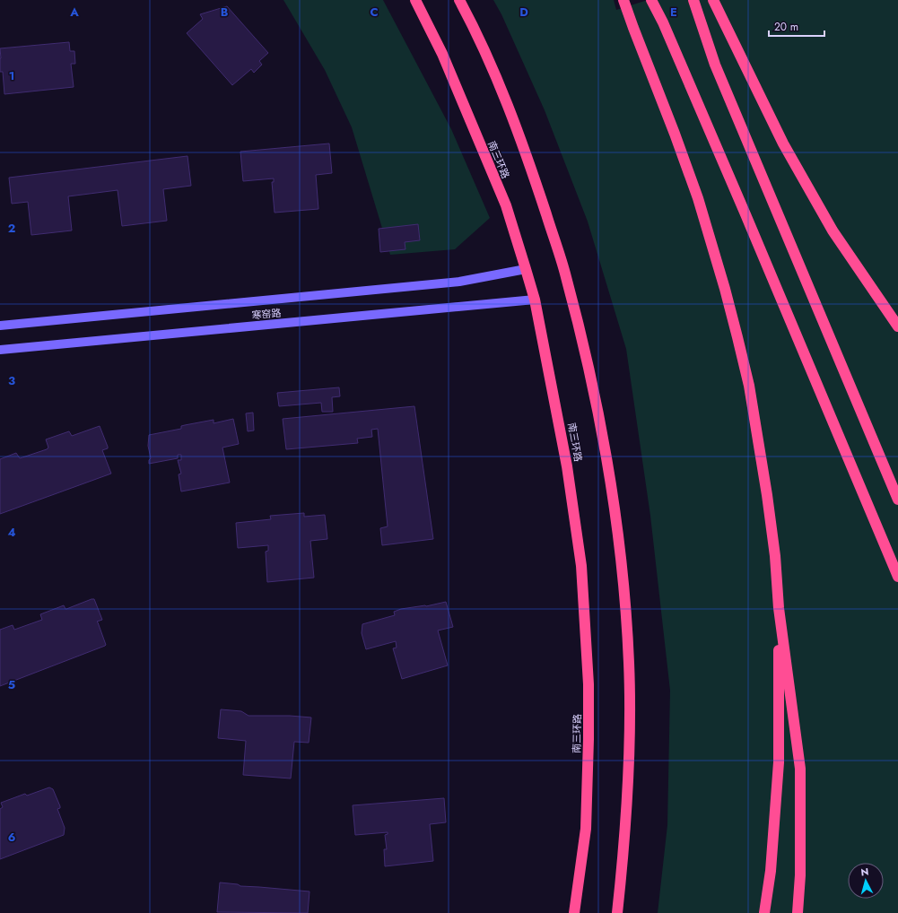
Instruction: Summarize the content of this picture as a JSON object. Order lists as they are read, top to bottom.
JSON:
{
  "streets": {
    "highway": ["南三环路"],
    "street": ["寒窑路"]
  },
  "crossings": [
    ["南三环路", "寒窑路"]
  ],
  "scale_bar": "20 m",
  "north": "top",
  "grid": {
    "columns": [
      "A",
      "B",
      "C",
      "D",
      "E"
    ],
    "rows": [
      "1",
      "2",
      "3",
      "4",
      "5",
      "6"
    ]
  }
}
